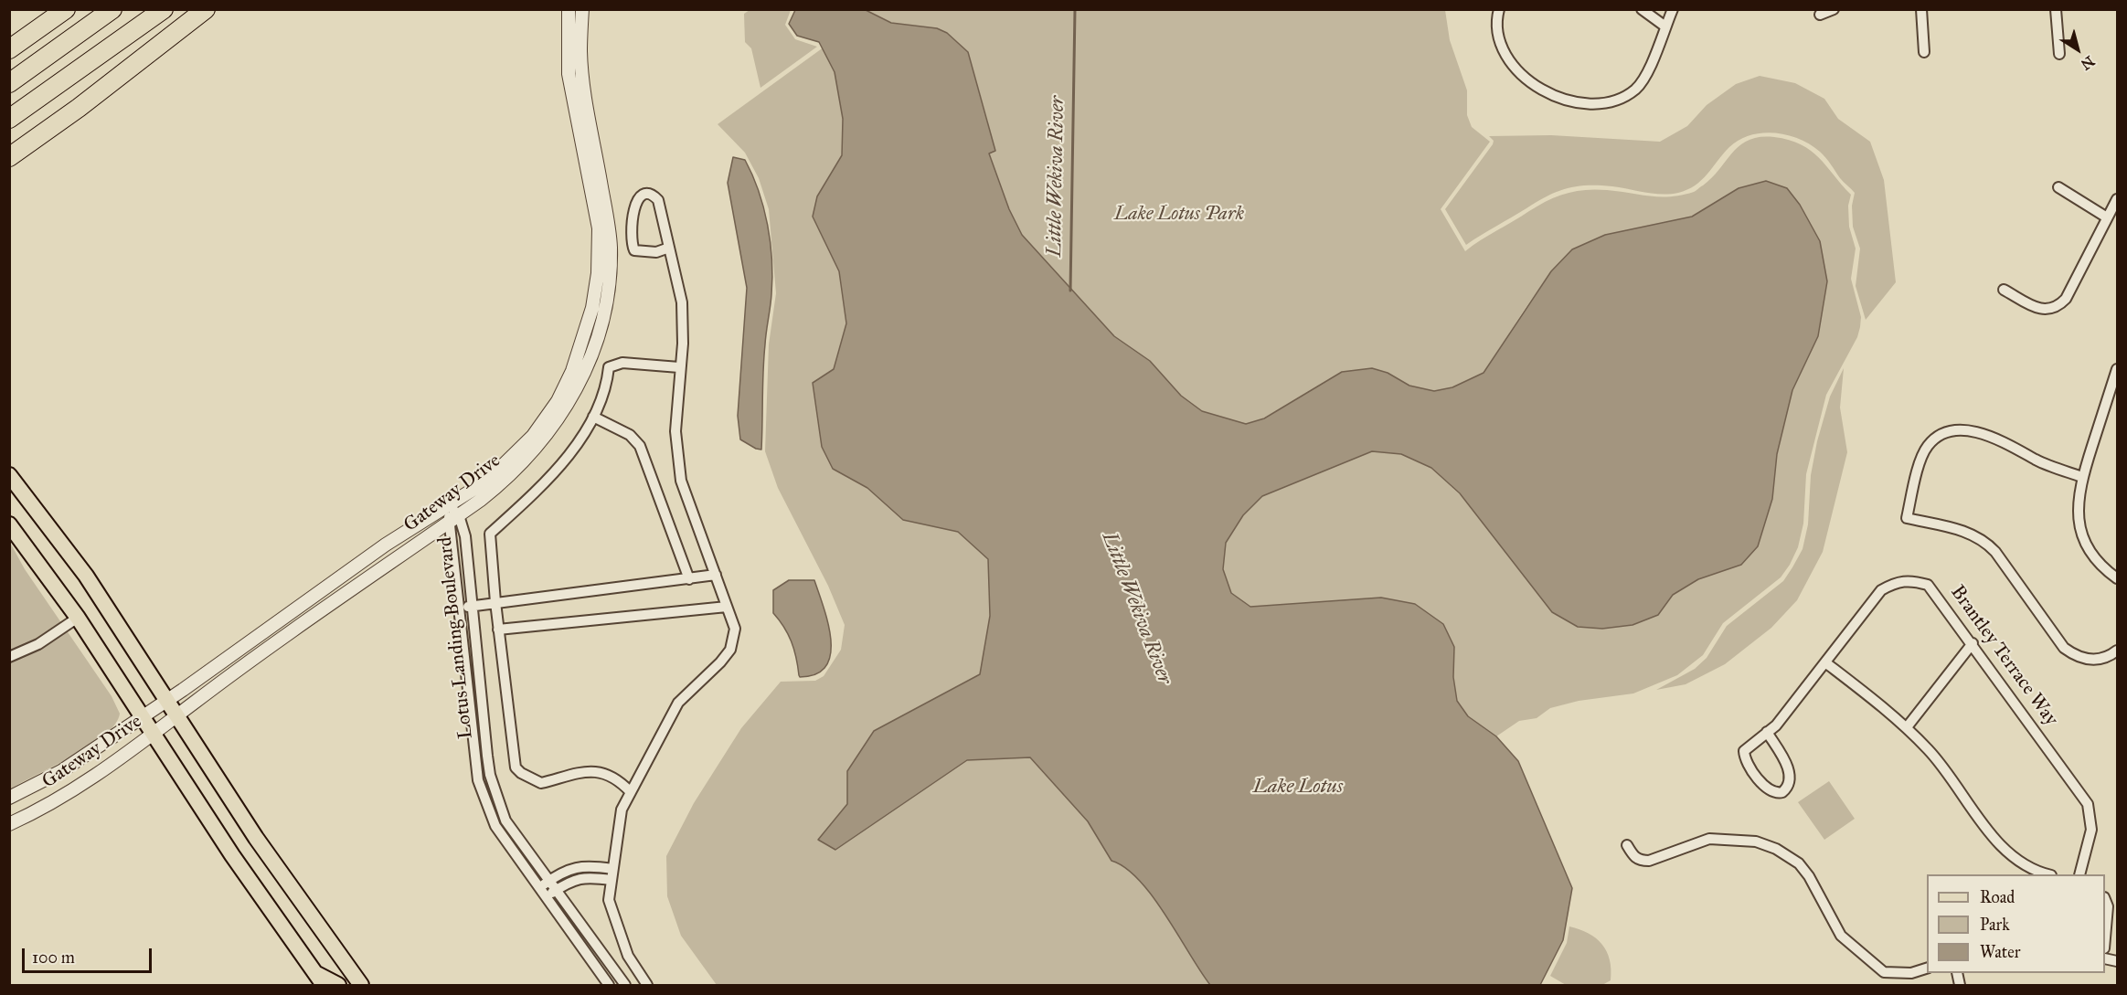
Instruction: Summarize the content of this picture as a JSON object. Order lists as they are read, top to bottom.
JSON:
{
  "streets": {
    "street": ["Gateway Drive", "Lotus Landing Boulevard", "Brantley Terrace Way"]
  },
  "crossings": [
    ["Gateway Drive", "Lotus Landing Boulevard"]
  ],
  "water": ["Little Wekiva River", "Lake Lotus"],
  "parks": ["Lake Lotus Park"],
  "legend": ["Road", "Park", "Water"],
  "scale_bar": "100 m",
  "north": "bottom right"
}
